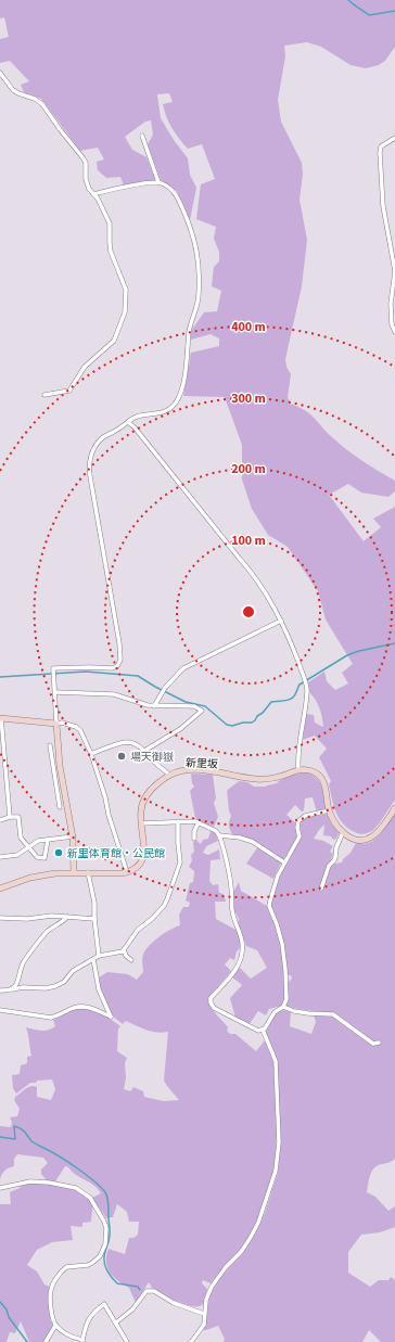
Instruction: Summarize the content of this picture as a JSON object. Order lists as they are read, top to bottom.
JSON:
{
  "streets": {
    "main road": ["新里坂"]
  },
  "places": ["場天御嶽", "新里体育館・公民館"],
  "rings": [
    "400 m",
    "300 m",
    "200 m",
    "100 m"
  ]
}
